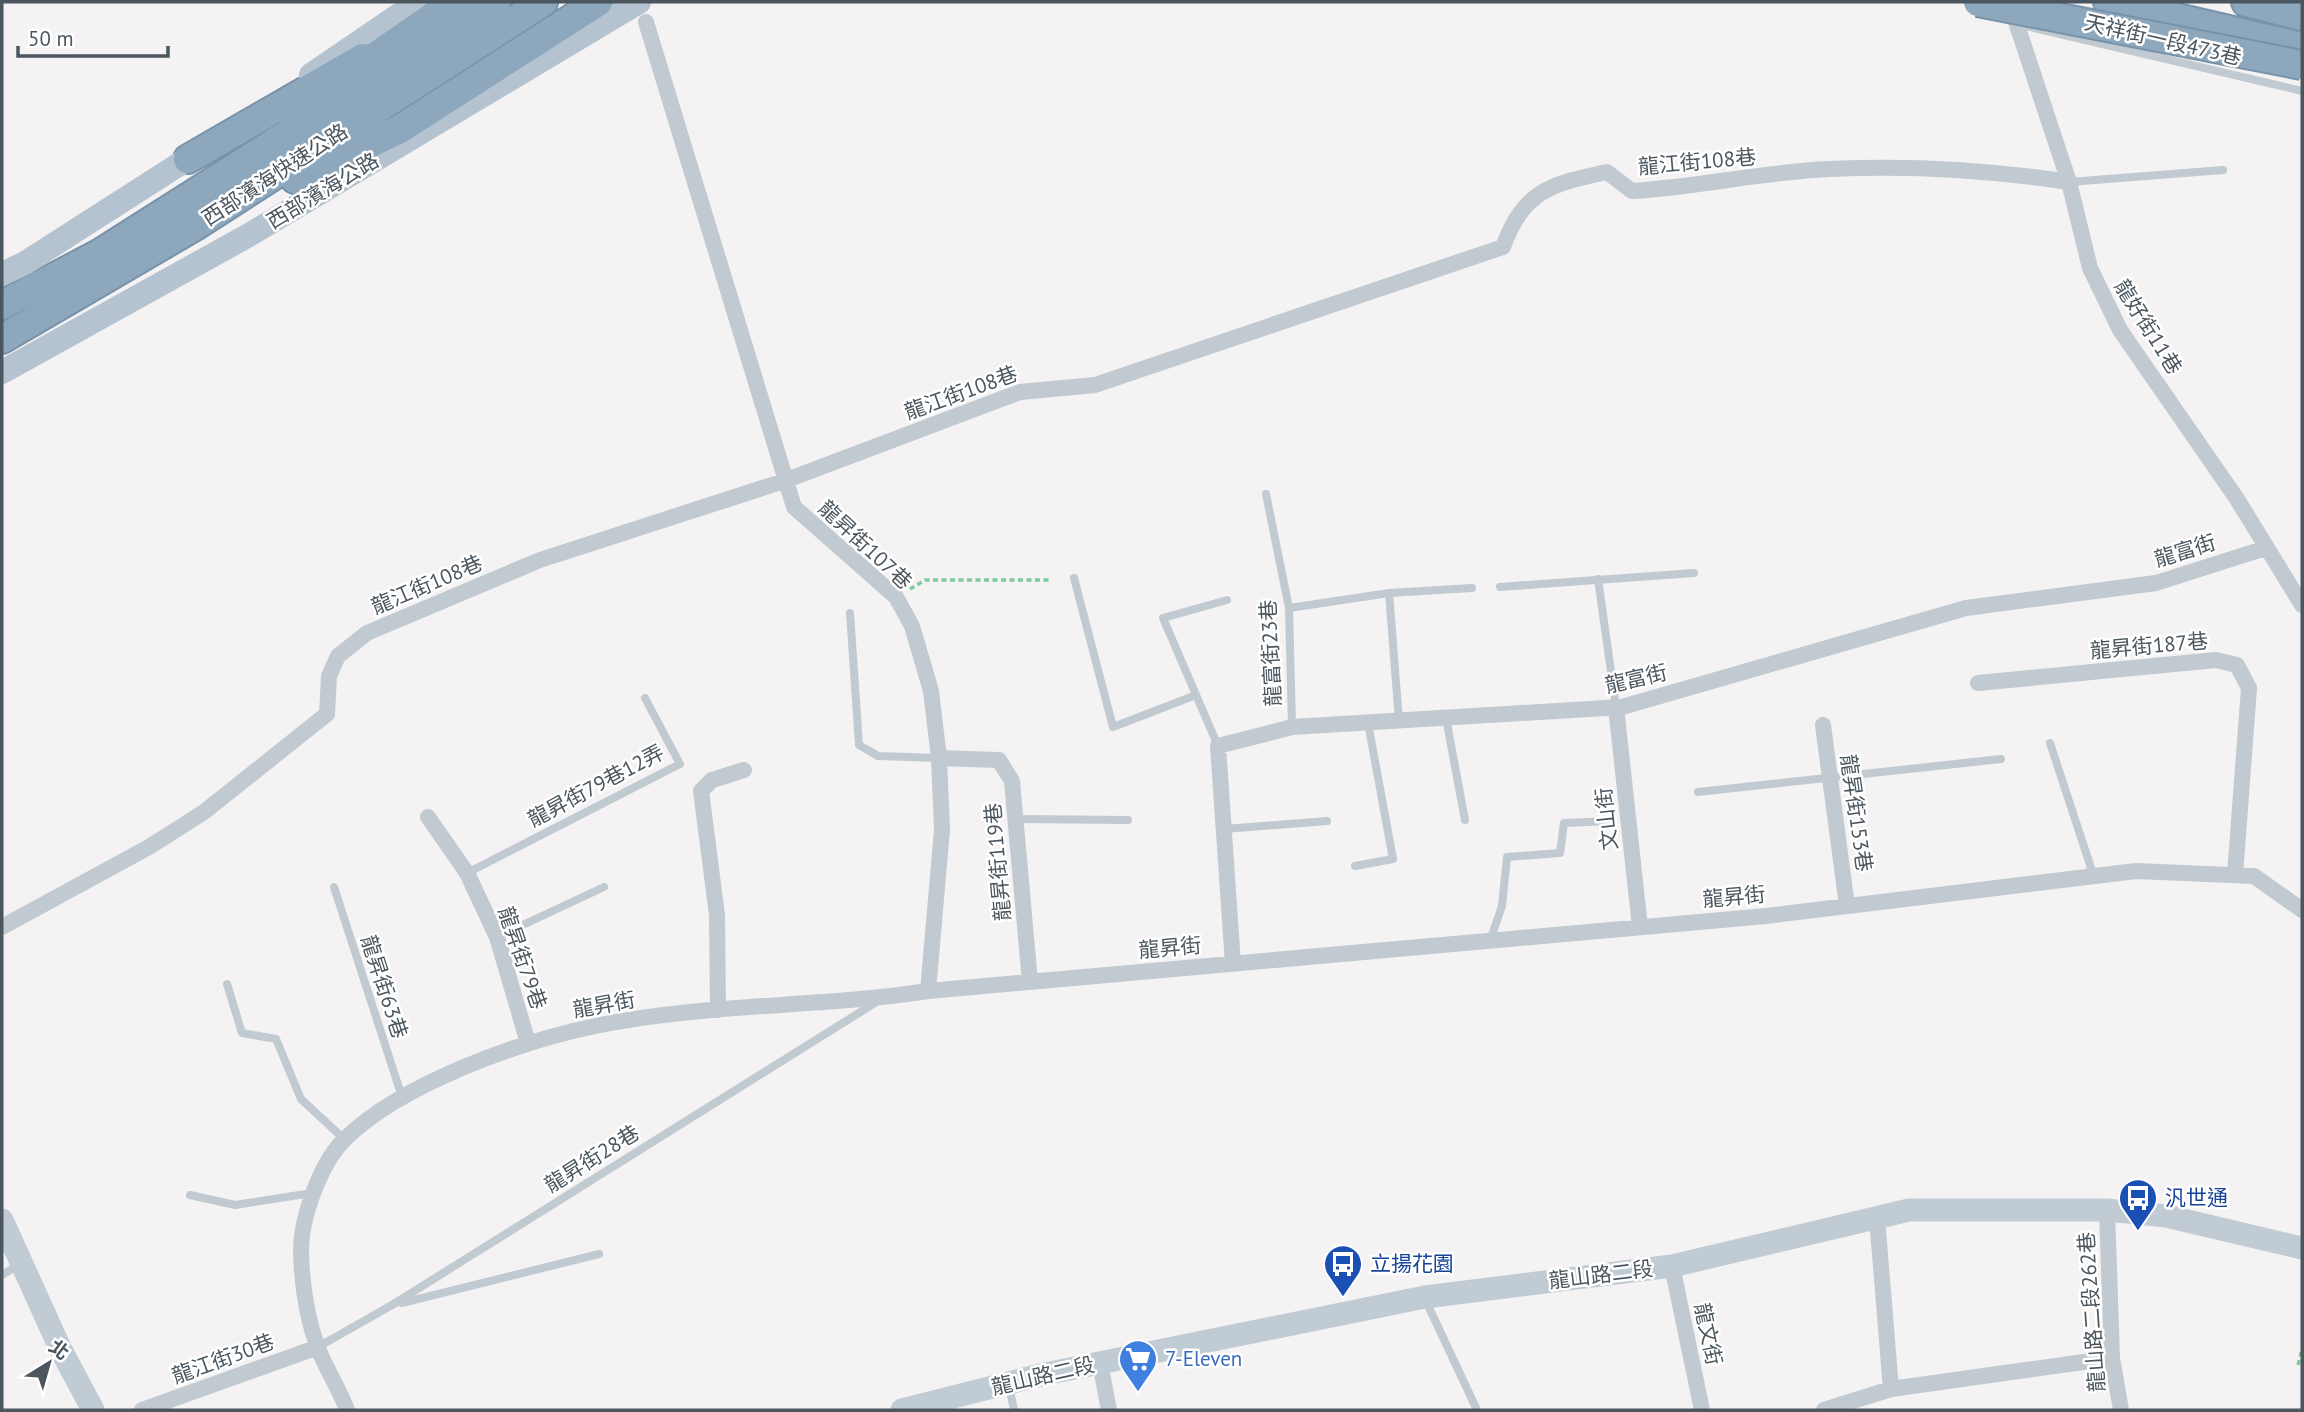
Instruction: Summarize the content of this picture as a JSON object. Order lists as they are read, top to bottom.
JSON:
{
  "streets": {
    "highway": ["西部濱海快速公路"],
    "main road": ["西部濱海公路"],
    "street": [
      "龍江街108巷",
      "龍好街11巷",
      "龍昇街107巷",
      "龍富街",
      "龍昇街187巷",
      "龍昇街153巷",
      "文山街",
      "龍昇街119巷",
      "龍昇街",
      "龍昇街79巷",
      "龍山路二段",
      "龍山路二段262巷",
      "龍文街",
      "龍江街30巷"
    ],
    "lane": [
      "天祥街一段473巷",
      "龍富街23巷",
      "龍昇街79巷12弄",
      "龍昇街63巷",
      "龍昇街28巷"
    ]
  },
  "crossings": [
    ["天祥街一段473巷", "龍好街11巷"],
    ["龍江街108巷", "龍好街11巷"],
    ["龍江街108巷", "龍昇街107巷"],
    ["西部濱海公路", "龍昇街107巷"],
    ["龍好街11巷", "龍富街"],
    ["龍昇街107巷", "龍昇街119巷"],
    ["龍昇街107巷", "龍昇街"],
    ["龍富街", "龍富街23巷"],
    ["龍富街", "文山街"],
    ["龍昇街187巷", "龍昇街"],
    ["龍昇街79巷12弄", "龍昇街79巷"],
    ["龍昇街153巷", "龍昇街"],
    ["文山街", "龍昇街"],
    ["龍昇街119巷", "龍昇街"],
    ["龍昇街", "龍昇街79巷"],
    ["龍昇街", "龍昇街63巷"],
    ["龍昇街", "龍昇街28巷"],
    ["龍昇街", "龍江街30巷"],
    ["龍昇街28巷", "龍江街30巷"],
    ["龍山路二段", "龍山路二段262巷"],
    ["龍山路二段", "龍文街"]
  ],
  "places": {
    "bus stop": ["汎世通", "立揚花園"],
    "supermarket": ["7-Eleven"]
  },
  "scale_bar": "50 m",
  "north": "top right"
}
